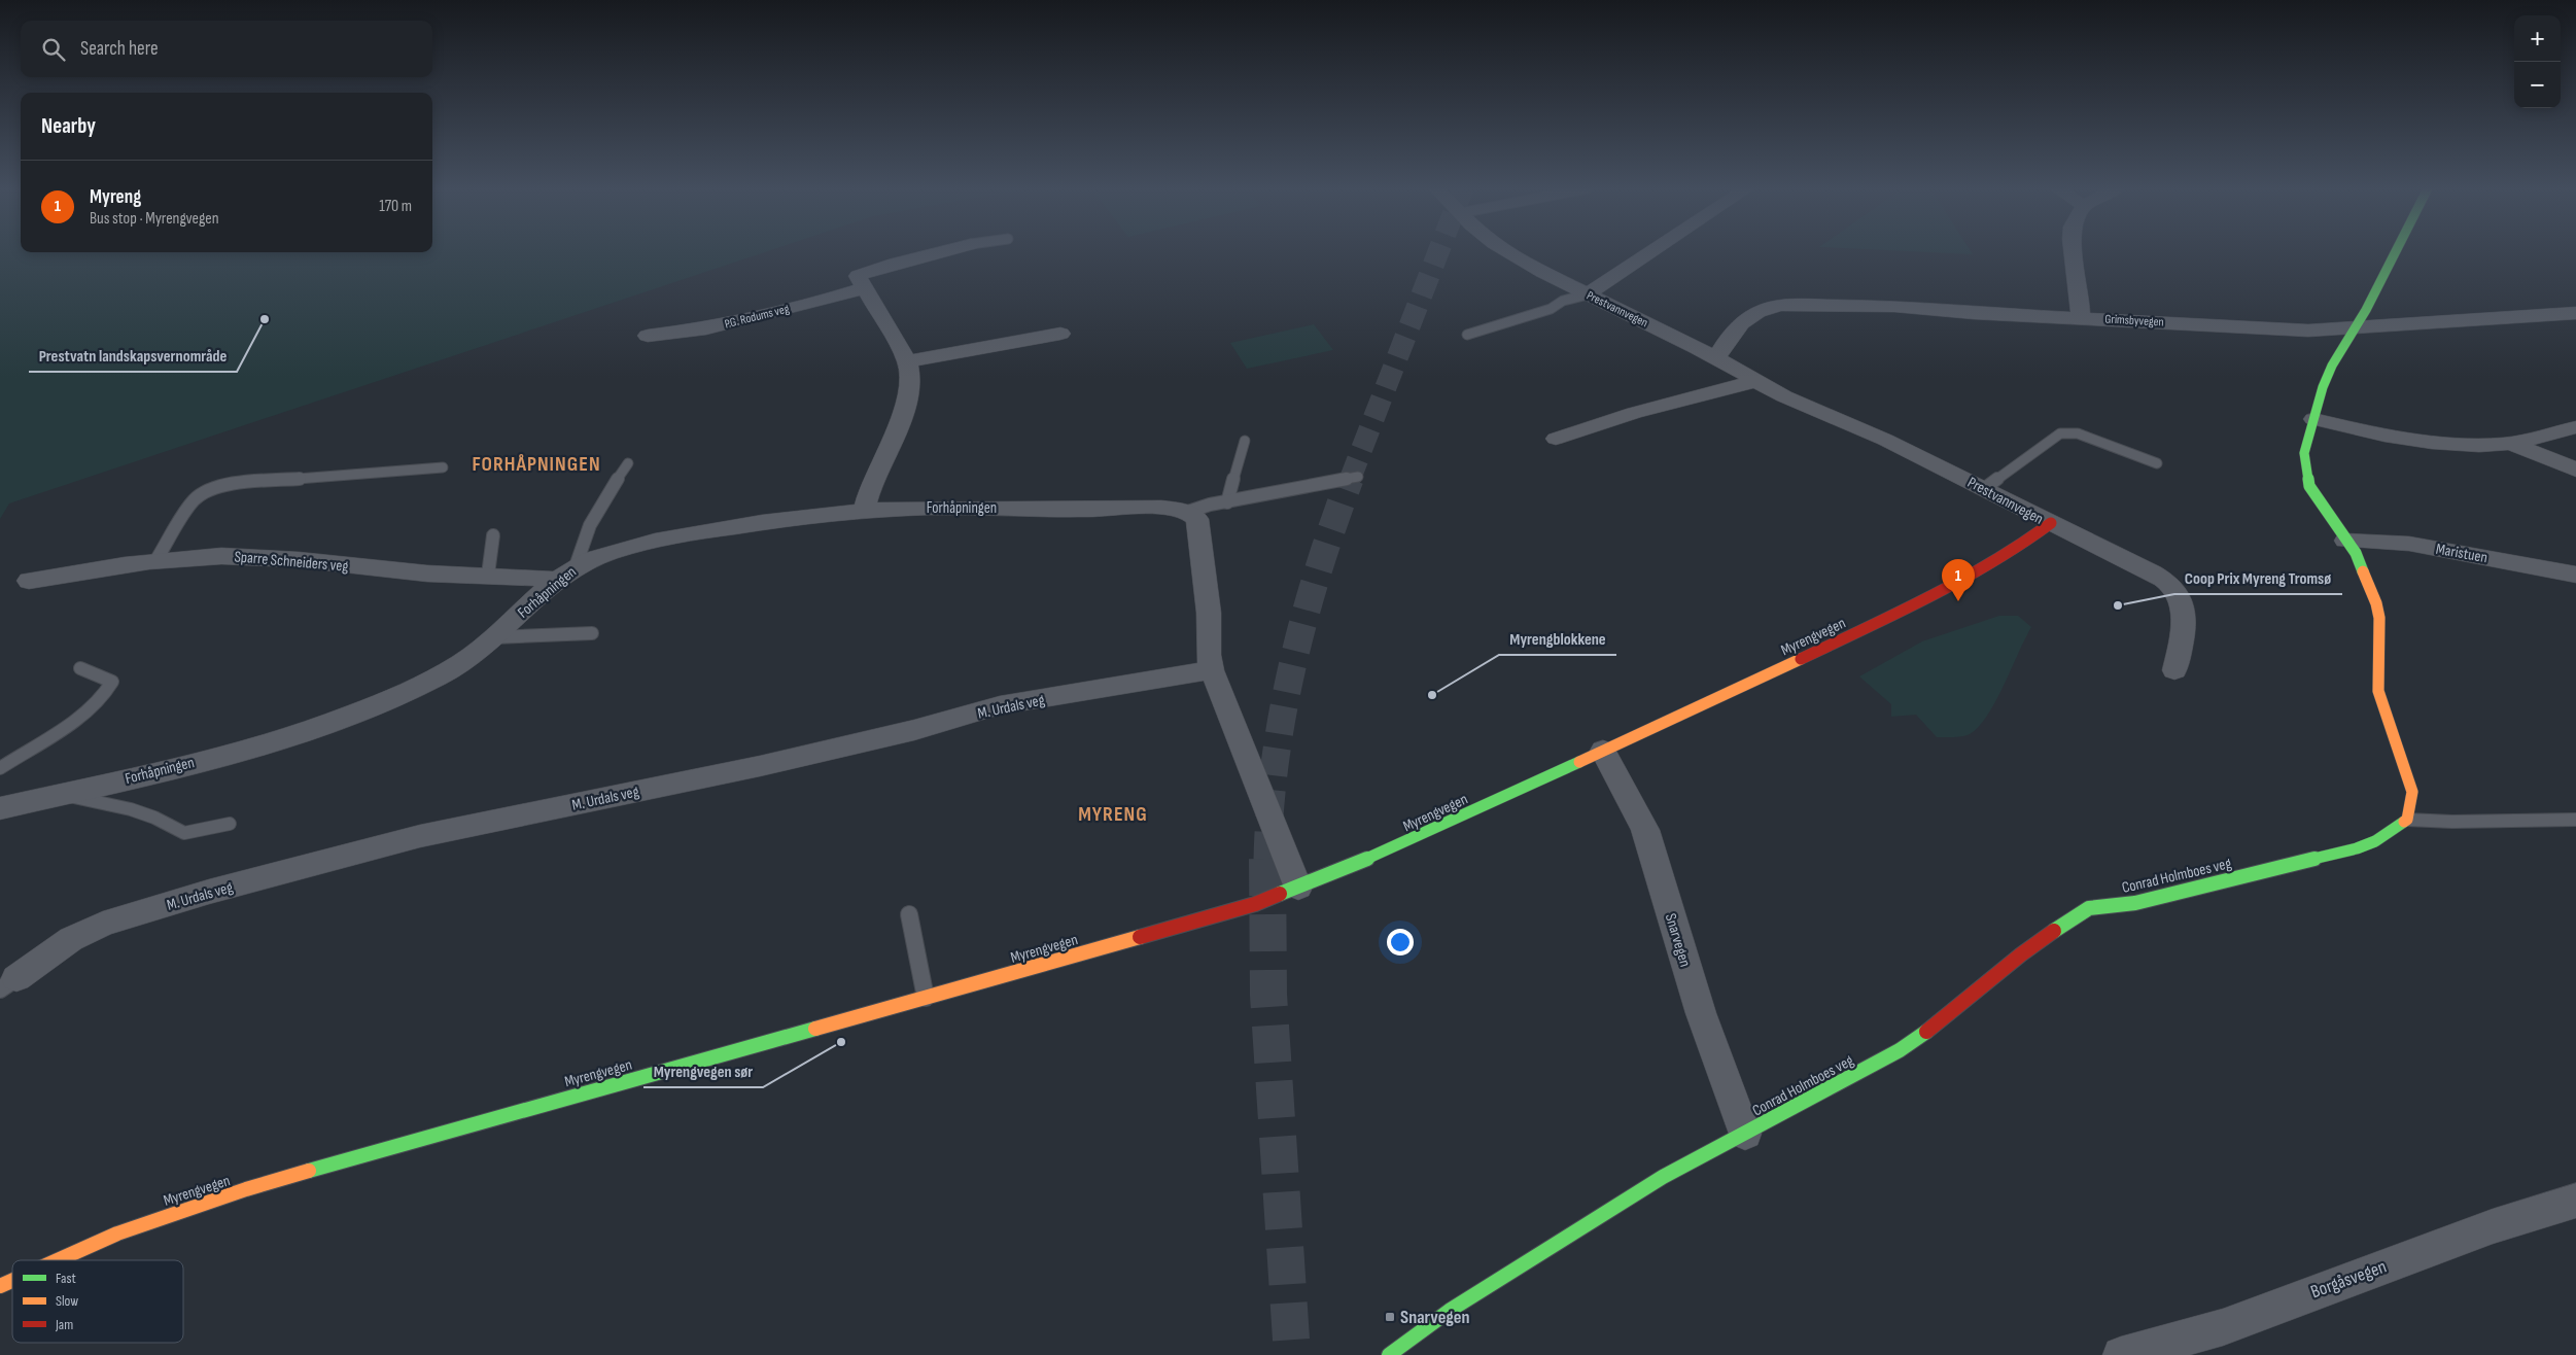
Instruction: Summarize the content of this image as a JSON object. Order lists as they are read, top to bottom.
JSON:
{
  "streets": {
    "street": [
      "Prestvannvegen",
      "P.G. Rodums veg",
      "Grimsbyvegen",
      "Forhåpningen",
      "Maristuen",
      "Sparre Schneiders veg",
      "Myrengvegen",
      "M. Urdals veg",
      "Conrad Holmboes veg",
      "Snarvegen",
      "Borgåsvegen"
    ]
  },
  "crossings": [
    ["Prestvannvegen", "Grimsbyvegen"],
    ["Prestvannvegen", "Myrengvegen"],
    ["Forhåpningen", "Sparre Schneiders veg"],
    ["Myrengvegen", "Snarvegen"],
    ["Conrad Holmboes veg", "Snarvegen"]
  ],
  "districts": ["FORHÅPNINGEN", "MYRENG"],
  "places": {
    "other": [
      "Prestvatn landskapsvernområde",
      "Coop Prix Myreng Tromsø",
      "Myrengblokkene",
      "Myrengvegen sør"
    ],
    "transit": ["Snarvegen"]
  },
  "legend": ["Fast", "Slow", "Jam"],
  "page": {
    "map_buttons": ["+", "−"],
    "search": "Search here",
    "heading": "Nearby",
    "list": [
      {
        "mark": "1",
        "name": "Myreng",
        "note": "Bus stop · Myrengvegen",
        "value": "170 m"
      }
    ],
    "pins": "1"
  }
}
